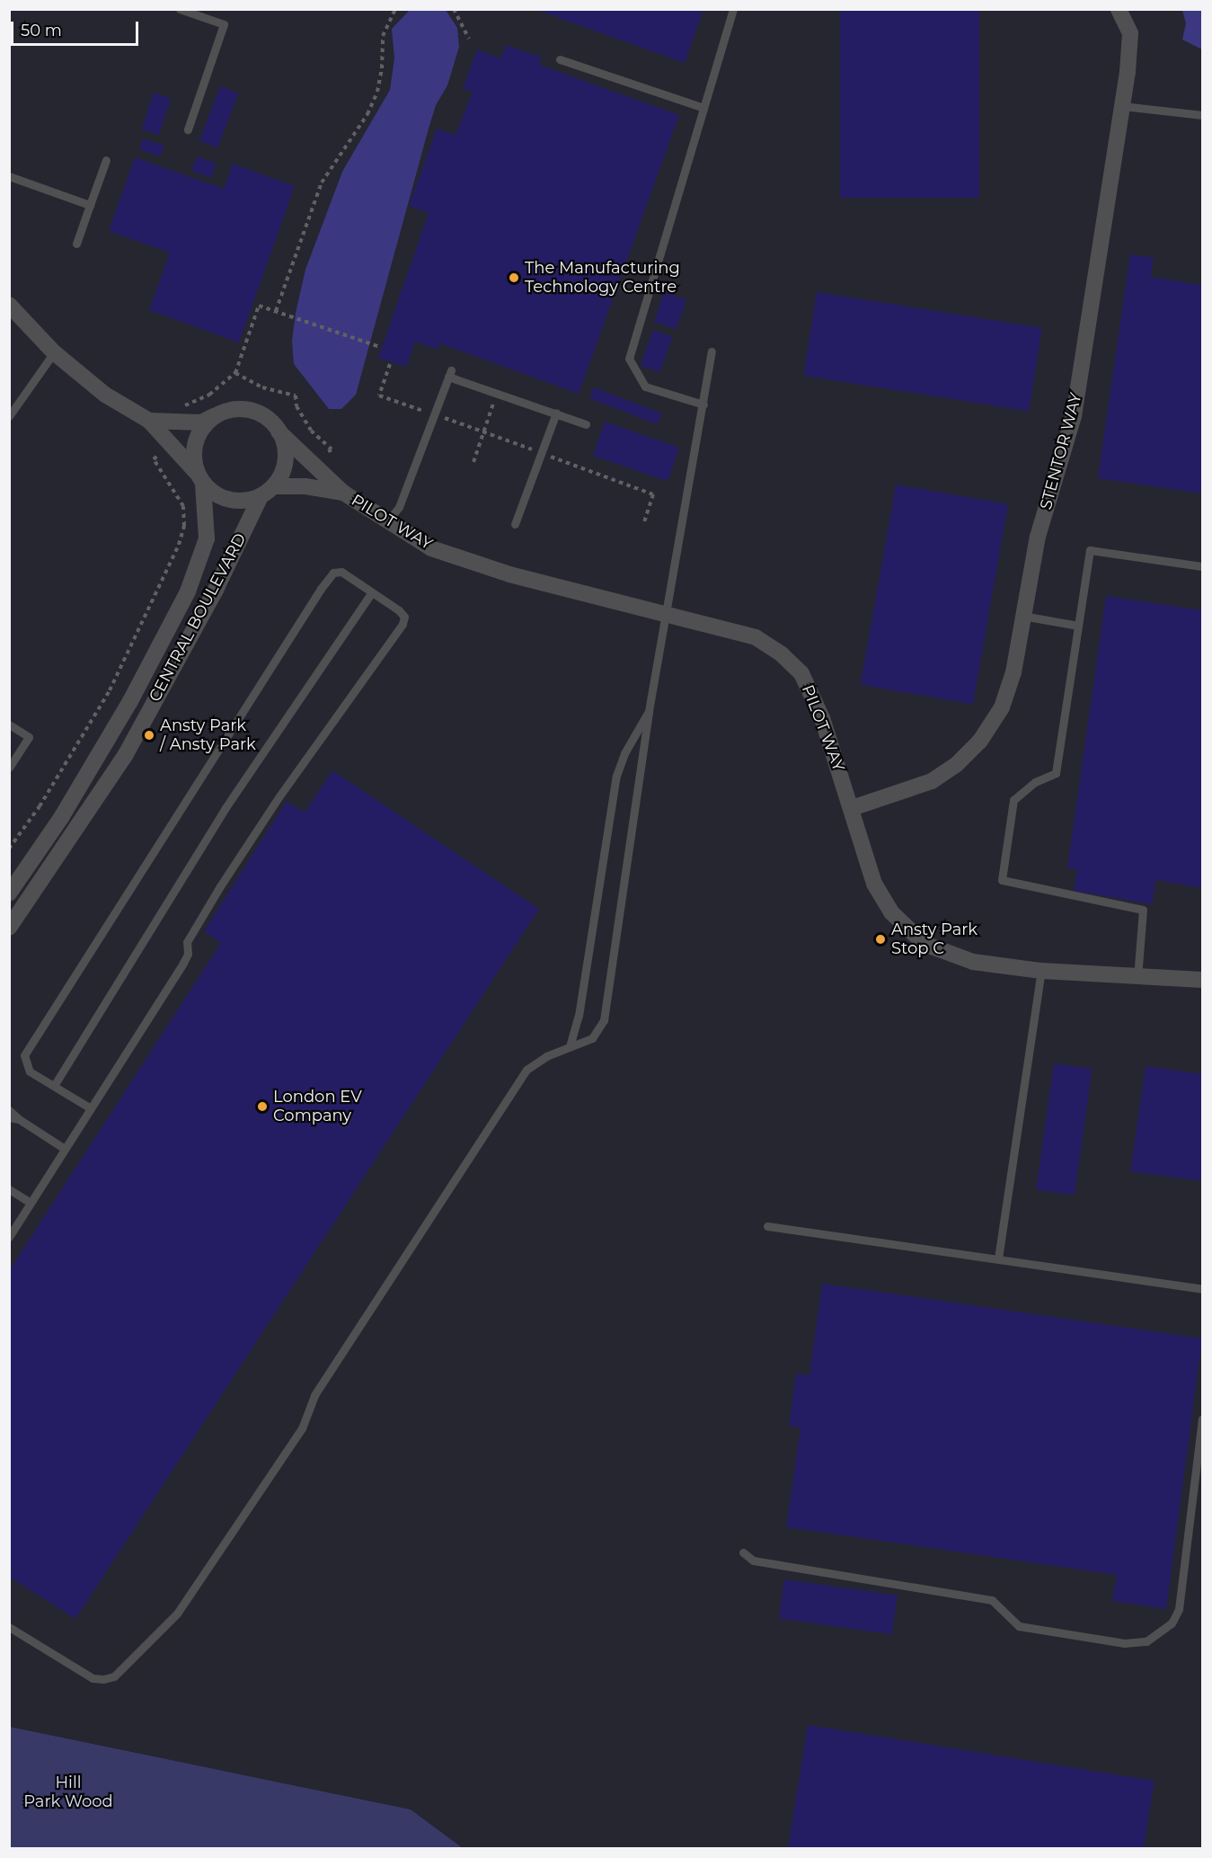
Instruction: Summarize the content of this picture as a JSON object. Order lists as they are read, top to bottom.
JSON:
{
  "streets": {
    "street": ["STENTOR WAY", "PILOT WAY", "CENTRAL BOULEVARD"]
  },
  "crossings": [
    ["STENTOR WAY", "PILOT WAY"],
    ["PILOT WAY", "CENTRAL BOULEVARD"]
  ],
  "parks": ["Hill Park Wood"],
  "places": [
    "The Manufacturing Technology Centre",
    "Ansty Park / Ansty Park",
    "Ansty Park Stop C",
    "London EV Company"
  ],
  "scale_bar": "50 m"
}
